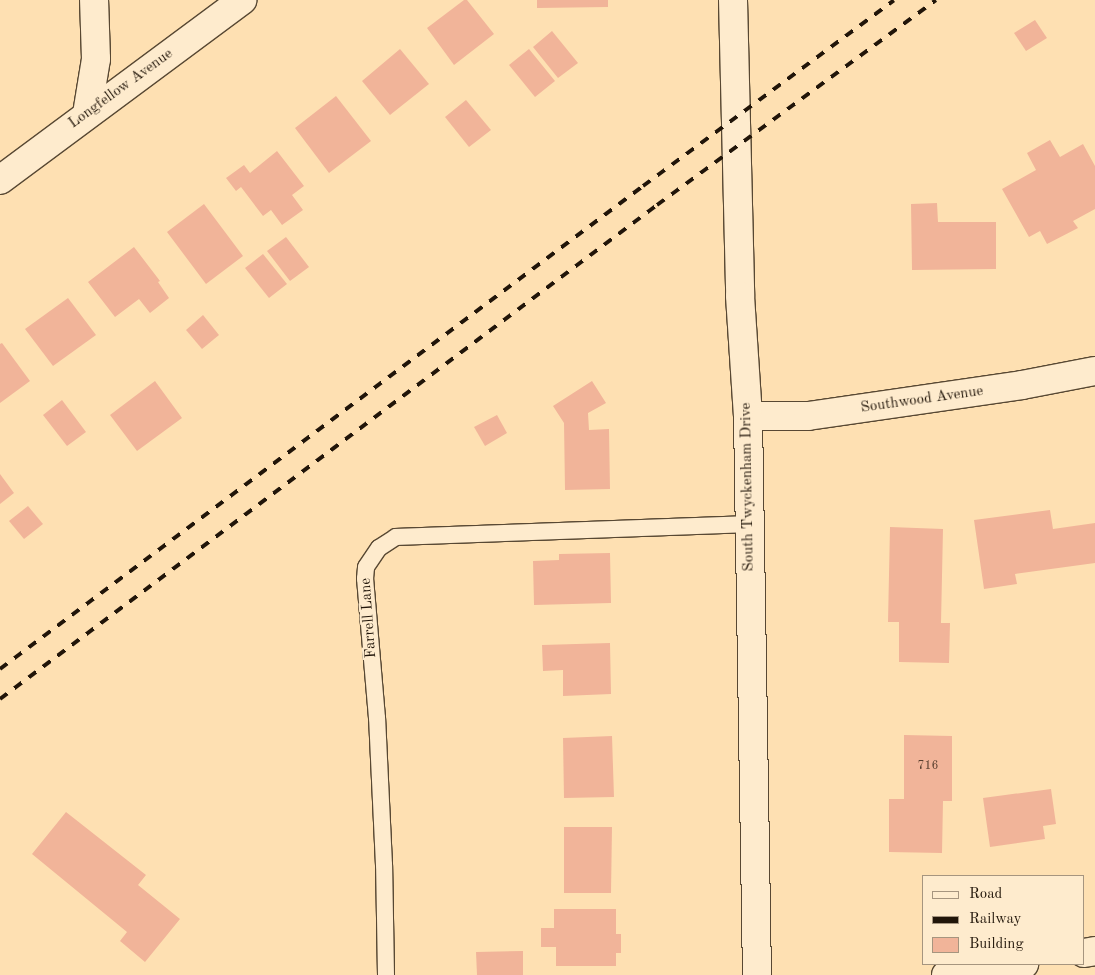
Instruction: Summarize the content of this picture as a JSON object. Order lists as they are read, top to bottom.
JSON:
{
  "streets": {
    "street": ["Longfellow Avenue", "Southwood Avenue", "South Twyckenham Drive"],
    "lane": ["Farrell Lane"]
  },
  "crossings": [
    ["Southwood Avenue", "South Twyckenham Drive"],
    ["South Twyckenham Drive", "Farrell Lane"]
  ],
  "house_numbers": ["716"],
  "legend": ["Road", "Railway", "Building"]
}
